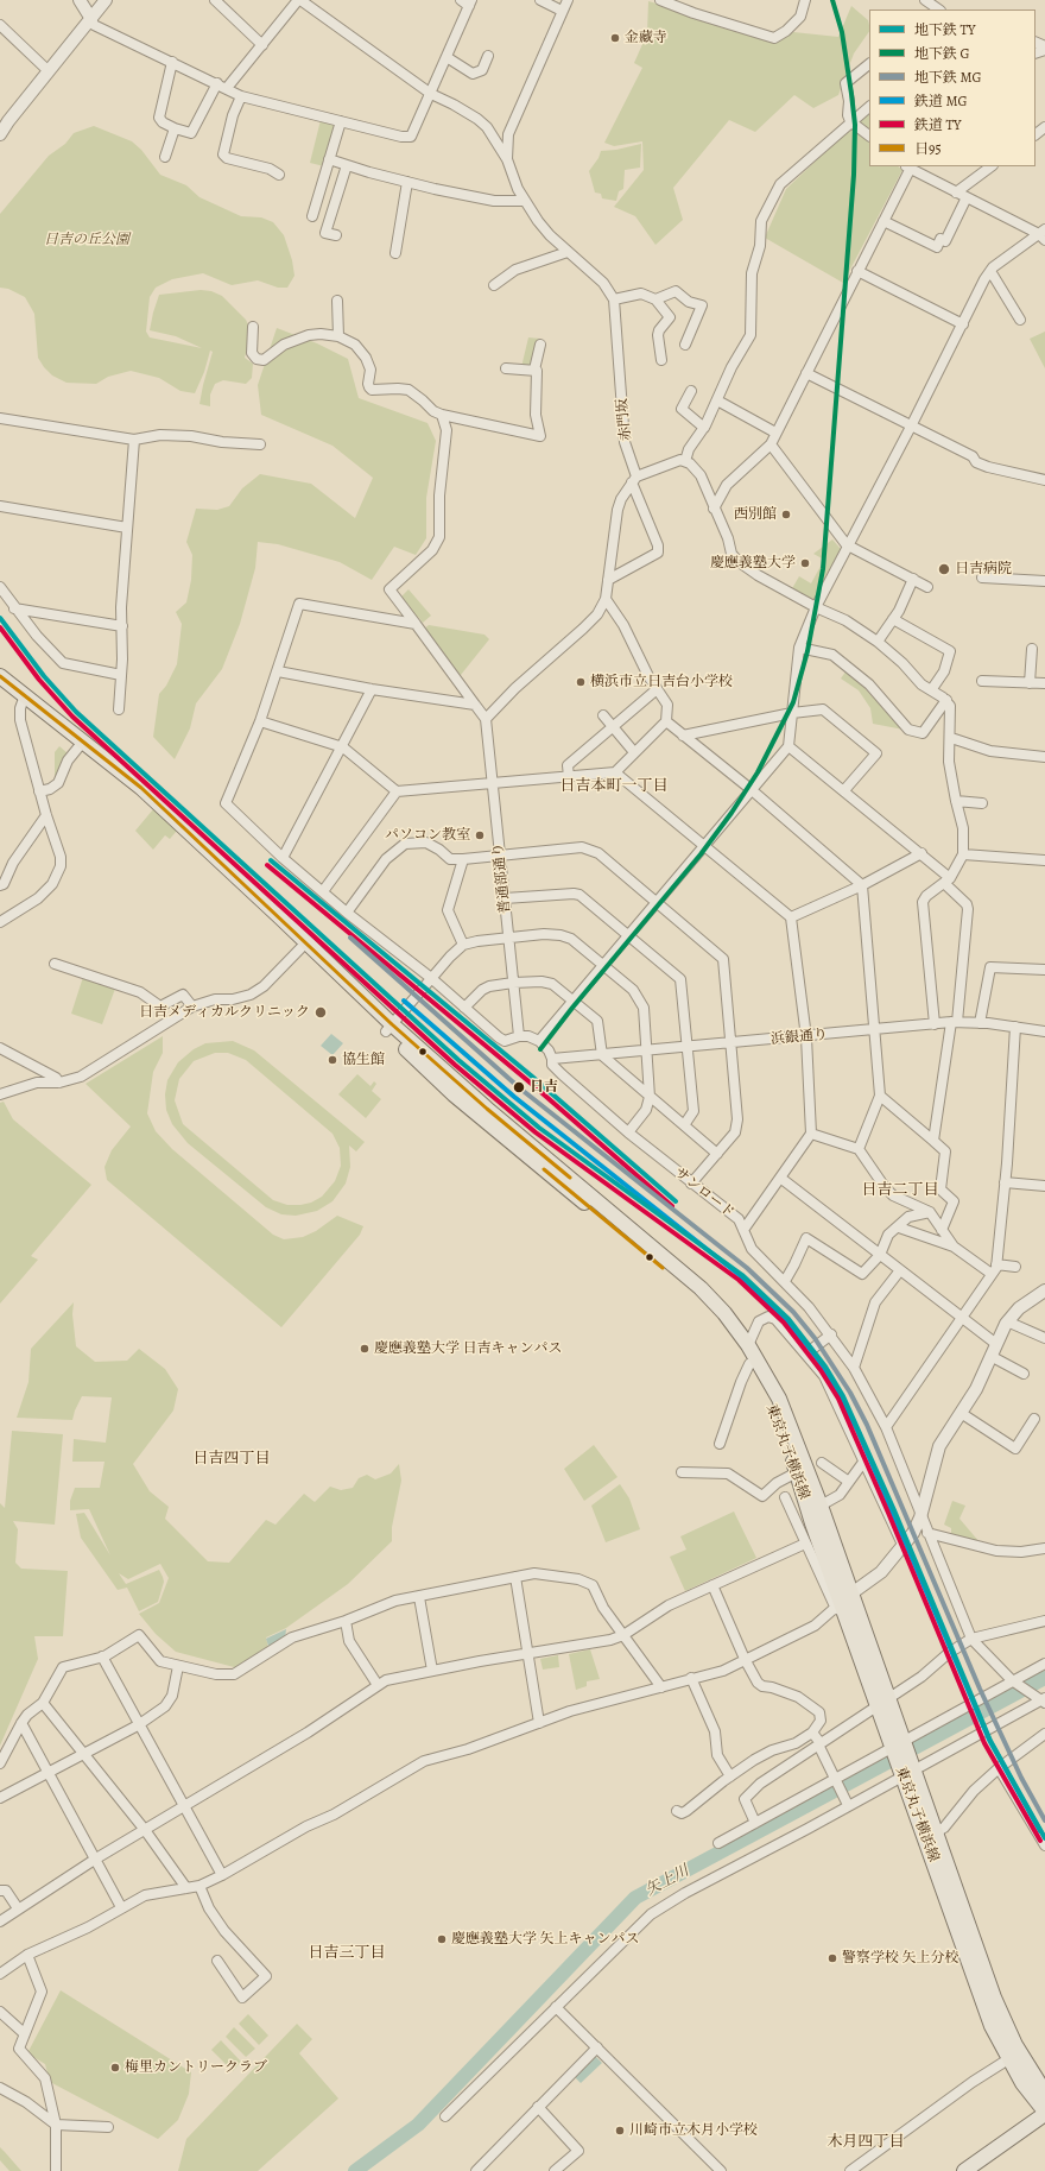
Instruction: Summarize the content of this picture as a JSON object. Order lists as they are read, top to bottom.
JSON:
{
  "streets": {
    "main road": ["東京丸子横浜線"],
    "street": [
      "赤門坂",
      "普通部通り",
      "浜銀通り",
      "サンロード"
    ]
  },
  "crossings": [
    ["浜銀通り", "サンロード"]
  ],
  "districts": [
    "日吉本町一丁目",
    "日吉二丁目",
    "日吉四丁目",
    "日吉三丁目",
    "木月四丁目"
  ],
  "water": ["矢上川"],
  "parks": ["日吉の丘公園"],
  "places": [
    "金藏寺",
    "西別館",
    "慶應義塾大学",
    "日吉病院",
    "横浜市立日吉台小学校",
    "パソコン教室",
    "日吉メディカルクリニック",
    "協生館",
    "日吉",
    "慶應義塾大学 日吉キャンパス",
    "慶應義塾大学 矢上キャンパス",
    "警察学校 矢上分校",
    "梅里カントリークラブ",
    "川崎市立木月小学校"
  ],
  "lines": [
    "metro line G",
    "metro line TY",
    "rail line TY",
    "transit line 日95",
    "metro line MG",
    "rail line MG"
  ],
  "legend": [
    "地下鉄 TY",
    "地下鉄 G",
    "地下鉄 MG",
    "鉄道 MG",
    "鉄道 TY",
    "日95"
  ]
}
